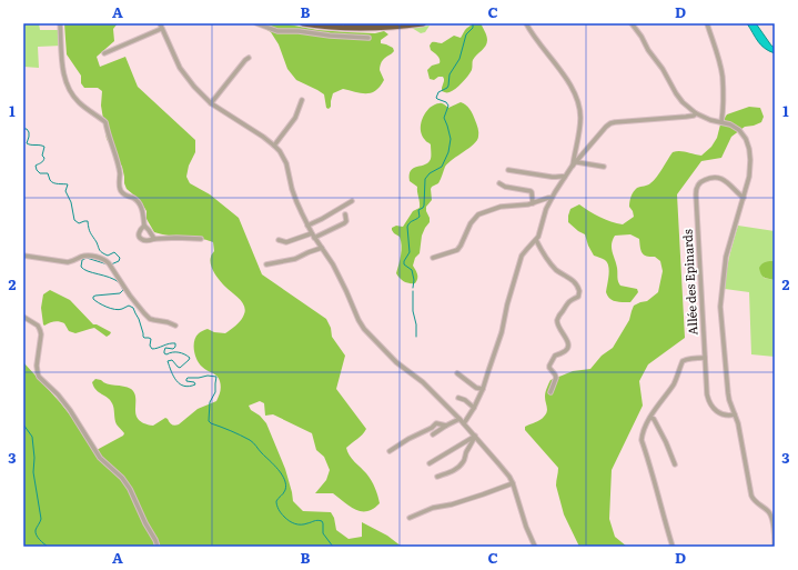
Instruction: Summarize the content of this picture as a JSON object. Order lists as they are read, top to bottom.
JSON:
{
  "streets": {
    "street": ["Allée des Epinards"]
  },
  "grid": {
    "columns": [
      "A",
      "B",
      "C",
      "D"
    ],
    "rows": ["1", "2", "3"]
  }
}
